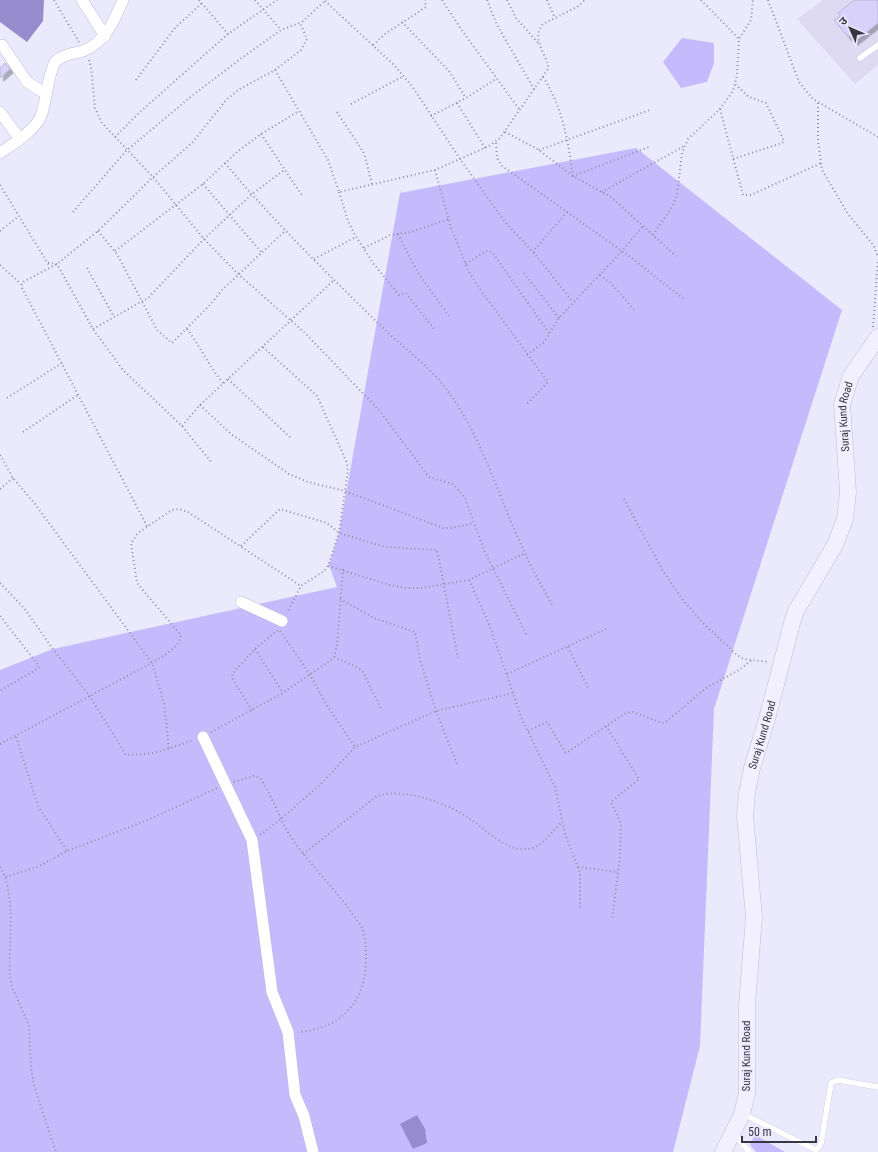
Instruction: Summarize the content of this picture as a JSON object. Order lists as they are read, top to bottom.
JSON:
{
  "streets": {
    "street": ["Suraj Kund Road"]
  },
  "scale_bar": "50 m",
  "north": "top left"
}
